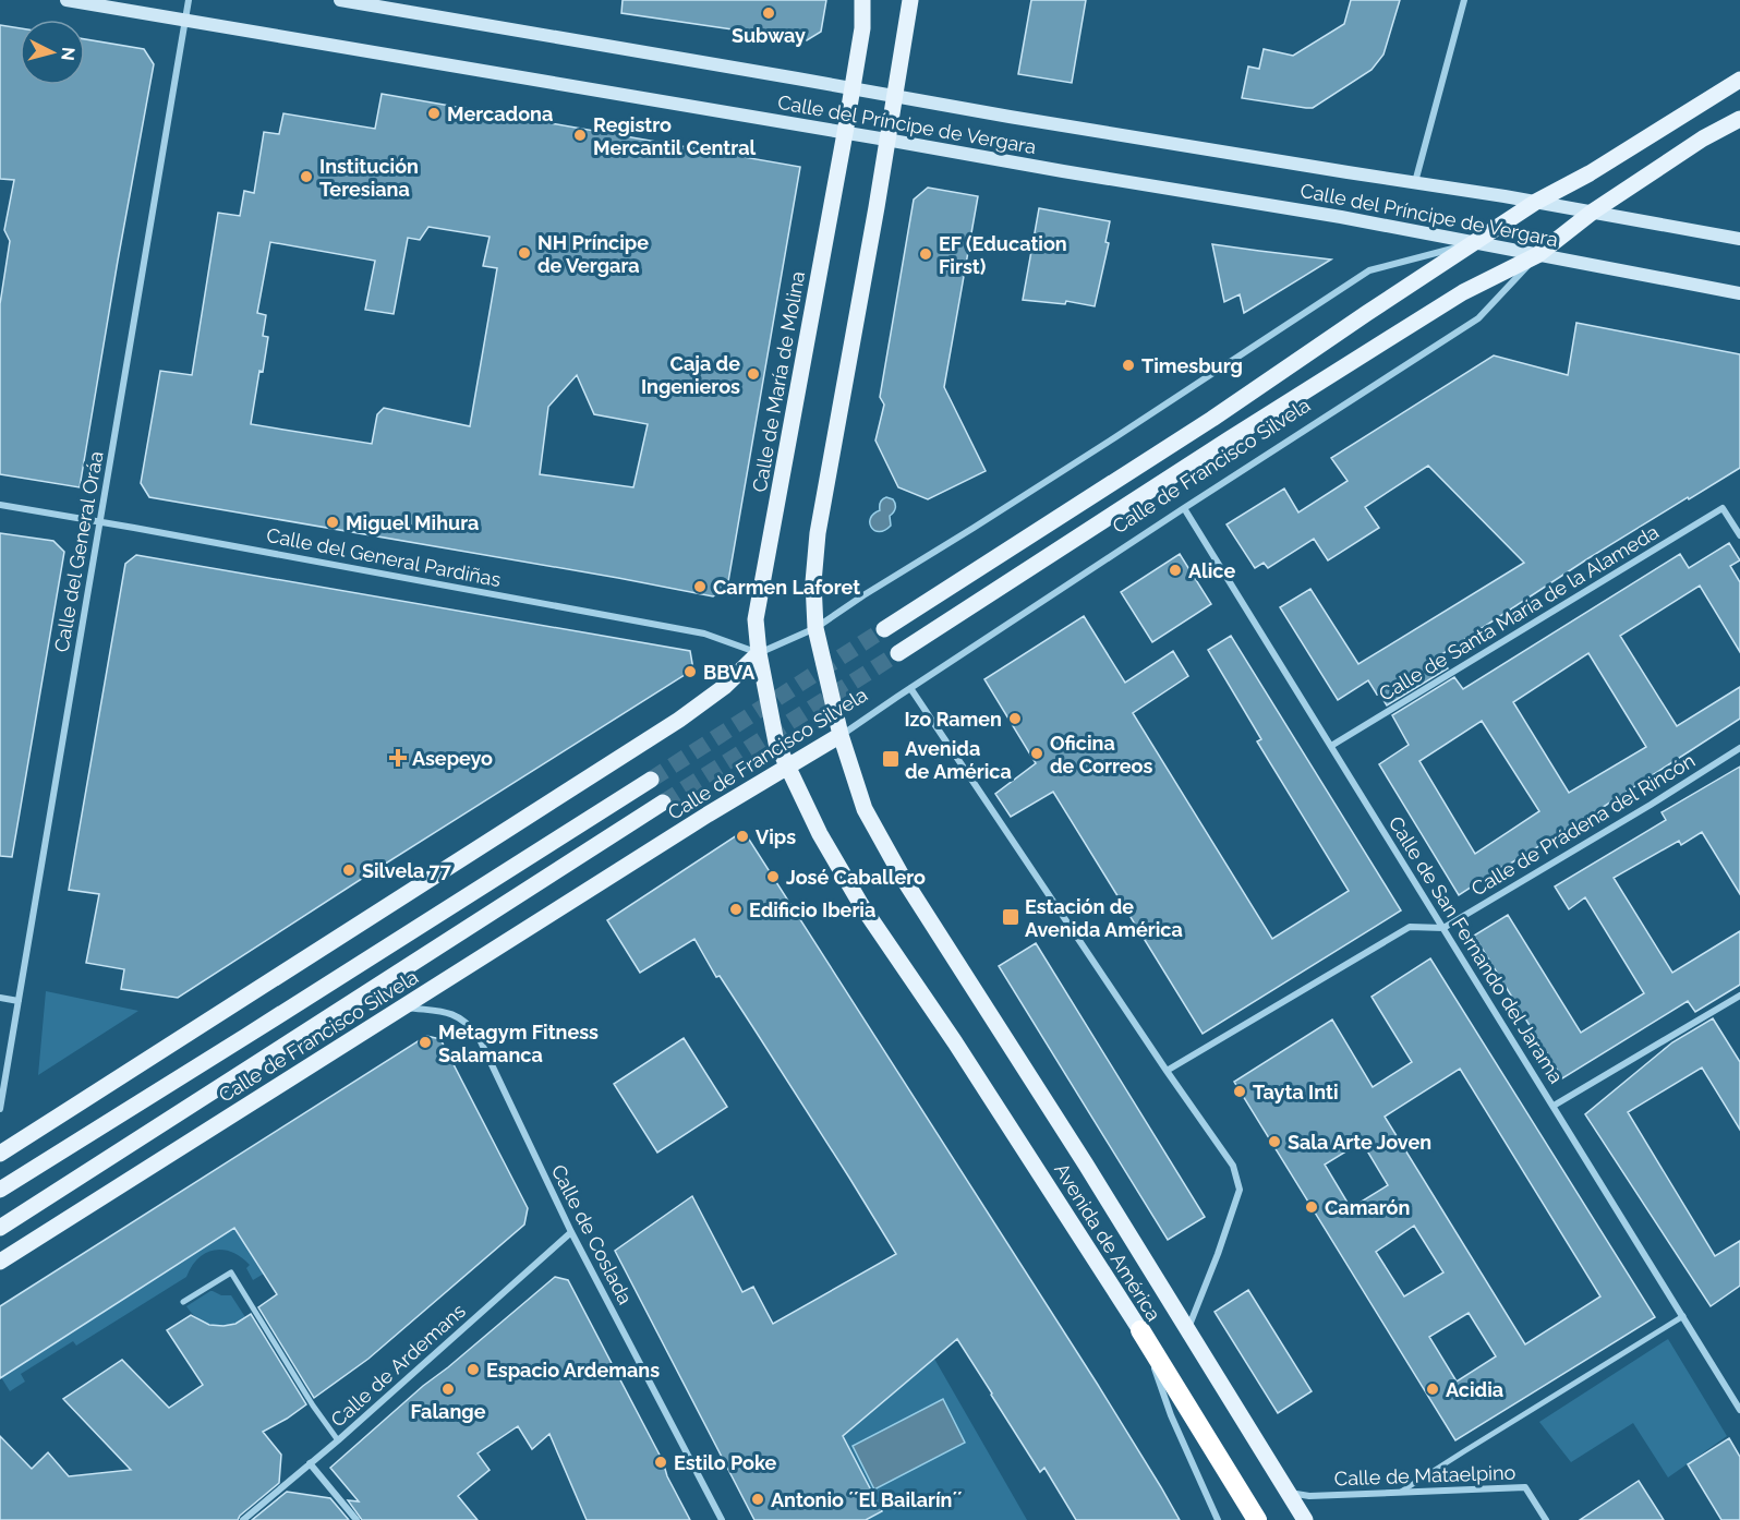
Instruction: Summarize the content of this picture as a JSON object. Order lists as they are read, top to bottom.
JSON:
{
  "streets": {
    "main road": [
      "Calle del Príncipe de Vergara",
      "Calle de María de Molina",
      "Calle de Francisco Silvela",
      "Avenida de América"
    ],
    "street": [
      "Calle del General Oráa",
      "Calle del General Pardiñas",
      "Calle de Santa María de la Alameda",
      "Calle de Prádena del Rincón",
      "Calle de San Fernando del Jarama",
      "Calle de Coslada",
      "Calle de Ardemans",
      "Calle de Mataelpino"
    ]
  },
  "crossings": [
    ["Calle del Príncipe de Vergara", "Calle de María de Molina"],
    ["Calle del Príncipe de Vergara", "Calle de Francisco Silvela"],
    ["Calle del Príncipe de Vergara", "Calle del General Oráa"],
    ["Calle de María de Molina", "Calle de Francisco Silvela"],
    ["Calle de María de Molina", "Calle del General Pardiñas"],
    ["Calle de María de Molina", "Avenida de América"],
    ["Calle de Francisco Silvela", "Calle del General Pardiñas"],
    ["Calle de Francisco Silvela", "Calle de San Fernando del Jarama"],
    ["Calle de Francisco Silvela", "Calle de Coslada"],
    ["Calle de Francisco Silvela", "Avenida de América"],
    ["Calle del General Oráa", "Calle del General Pardiñas"],
    ["Calle de Santa María de la Alameda", "Calle de San Fernando del Jarama"],
    ["Calle de Prádena del Rincón", "Calle de San Fernando del Jarama"],
    ["Calle de Coslada", "Calle de Ardemans"],
    ["Avenida de América", "Calle de Mataelpino"]
  ],
  "places": {
    "other": [
      "Subway",
      "Mercadona",
      "Registro Mercantil Central",
      "Institución Teresiana",
      "NH Príncipe de Vergara",
      "EF (Education First)",
      "Timesburg",
      "Caja de Ingenieros",
      "Miguel Mihura",
      "Alice",
      "Carmen Laforet",
      "BBVA",
      "Izo Ramen",
      "Oficina de Correos",
      "Vips",
      "Silvela 77",
      "José Caballero",
      "Edificio Iberia",
      "Metagym Fitness Salamanca",
      "Tayta Inti",
      "Sala Arte Joven",
      "Camarón",
      "Espacio Ardemans",
      "Falange",
      "Acidia",
      "Estilo Poke",
      "Antonio ´´El Bailarín´´"
    ],
    "health": ["Asepeyo"],
    "transit": ["Avenida de América", "Estación de Avenida América"]
  },
  "north": "right"
}
